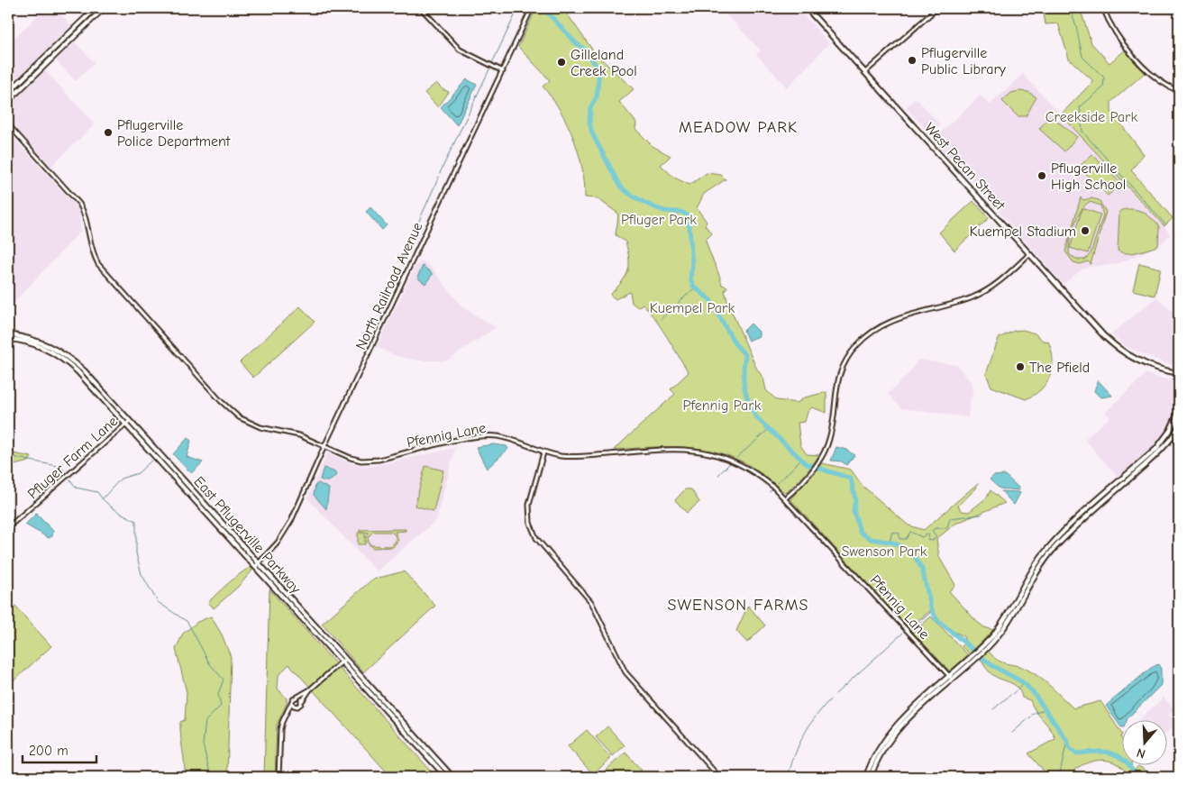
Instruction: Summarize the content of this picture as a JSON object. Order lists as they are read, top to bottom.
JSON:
{
  "streets": {
    "main road": ["West Pecan Street", "East Pflugerville Parkway"],
    "street": ["North Railroad Avenue", "Pfennig Lane", "Pfluger Farm Lane"]
  },
  "crossings": [
    ["North Railroad Avenue", "Pfennig Lane"],
    ["North Railroad Avenue", "East Pflugerville Parkway"],
    ["Pfluger Farm Lane", "East Pflugerville Parkway"]
  ],
  "districts": ["MEADOW PARK", "SWENSON FARMS"],
  "parks": [
    "Creekside Park",
    "Pfluger Park",
    "Kuempel Park",
    "Pfennig Park",
    "Swenson Park"
  ],
  "places": [
    "Pflugerville Public Library",
    "Gilleland Creek Pool",
    "Pflugerville Police Department",
    "Pflugerville High School",
    "Kuempel Stadium",
    "The Pfield"
  ],
  "scale_bar": "200 m",
  "north": "bottom"
}
